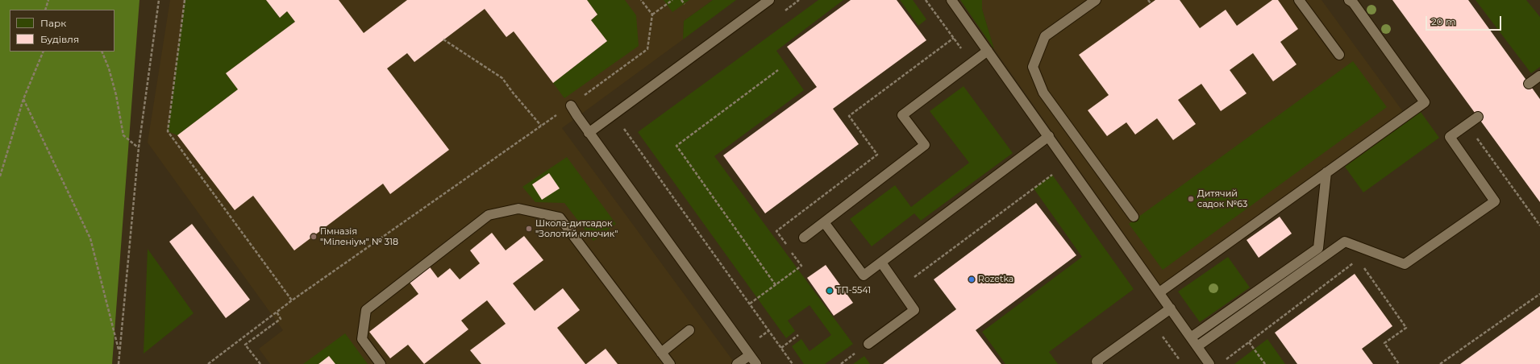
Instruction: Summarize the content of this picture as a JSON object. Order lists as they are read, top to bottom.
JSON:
{
  "places": [
    "Дитячий садок №63",
    "Школа-дитсадок \"Золотий ключик\"",
    "Гімназія \"Міленіум\" № 318",
    "Rozetka",
    "ТП-5541"
  ],
  "legend": ["Парк", "Будівля"],
  "scale_bar": "20 m"
}
